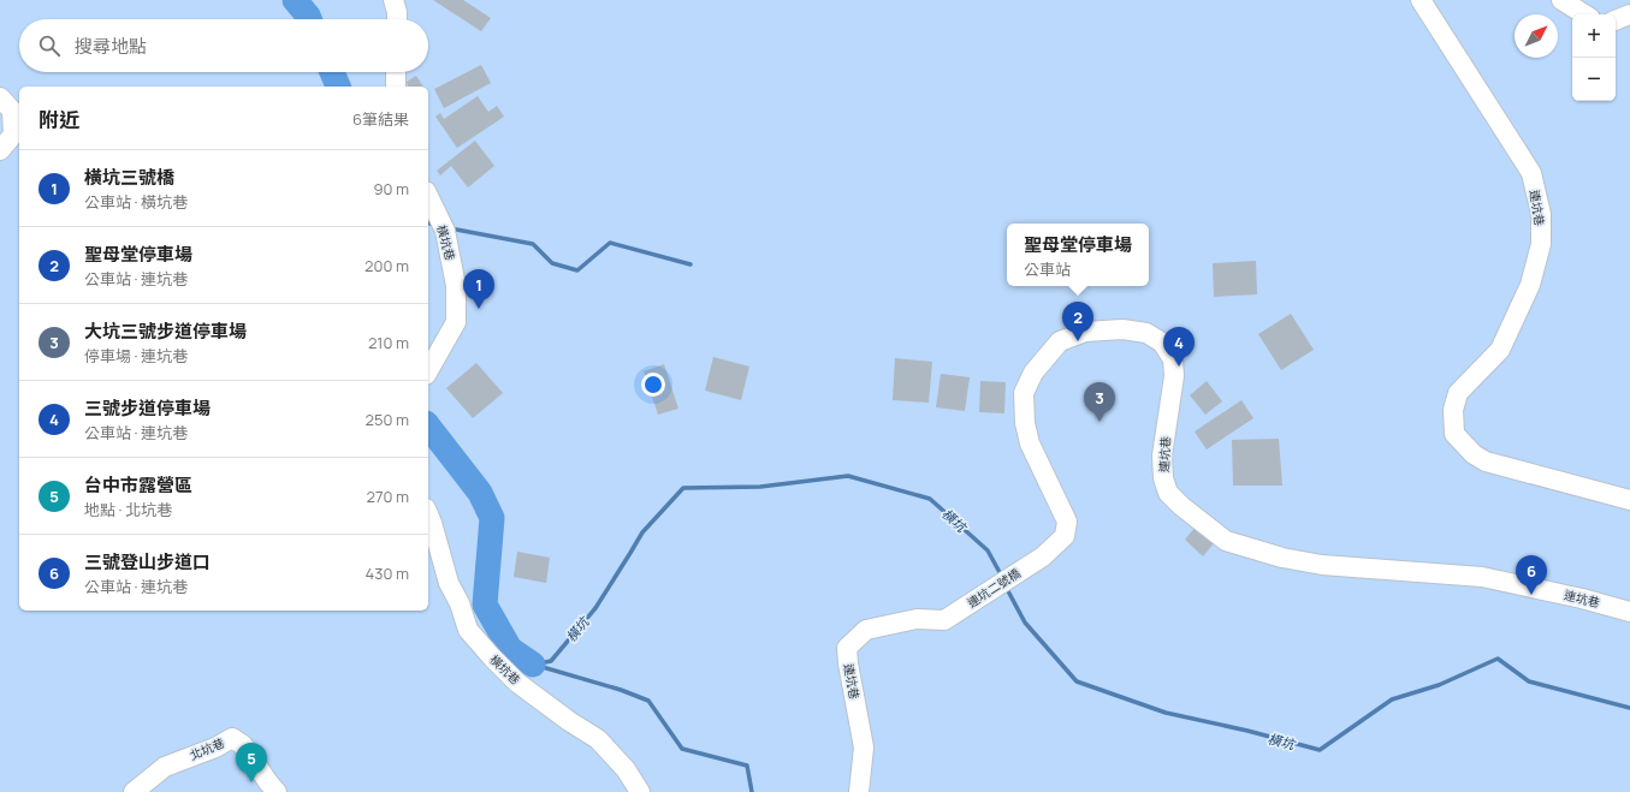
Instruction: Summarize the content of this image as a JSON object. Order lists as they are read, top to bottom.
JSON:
{
  "streets": {
    "street": [
      "連坑巷",
      "橫坑巷",
      "連坑二號橋",
      "北坑巷"
    ]
  },
  "crossings": [
    ["連坑巷", "連坑二號橋"]
  ],
  "water": ["橫坑"],
  "north": "top right",
  "page": {
    "map_buttons": ["+", "−"],
    "search": "搜尋地點",
    "heading": ["附近", "6筆結果"],
    "list": [
      {
        "mark": "1",
        "name": "橫坑三號橋",
        "note": "公車站 · 橫坑巷",
        "value": "90 m"
      },
      {
        "mark": "2",
        "name": "聖母堂停車場",
        "note": "公車站 · 連坑巷",
        "value": "200 m"
      },
      {
        "mark": "3",
        "name": "大坑三號步道停車場",
        "note": "停車場 · 連坑巷",
        "value": "210 m"
      },
      {
        "mark": "4",
        "name": "三號步道停車場",
        "note": "公車站 · 連坑巷",
        "value": "250 m"
      },
      {
        "mark": "5",
        "name": "台中市露營區",
        "note": "地點 · 北坑巷",
        "value": "270 m"
      },
      {
        "mark": "6",
        "name": "三號登山步道口",
        "note": "公車站 · 連坑巷",
        "value": "430 m"
      }
    ],
    "popup": ["聖母堂停車場", "公車站"],
    "pins": [
      "1",
      "2",
      "4",
      "3",
      "6",
      "5"
    ]
  }
}
